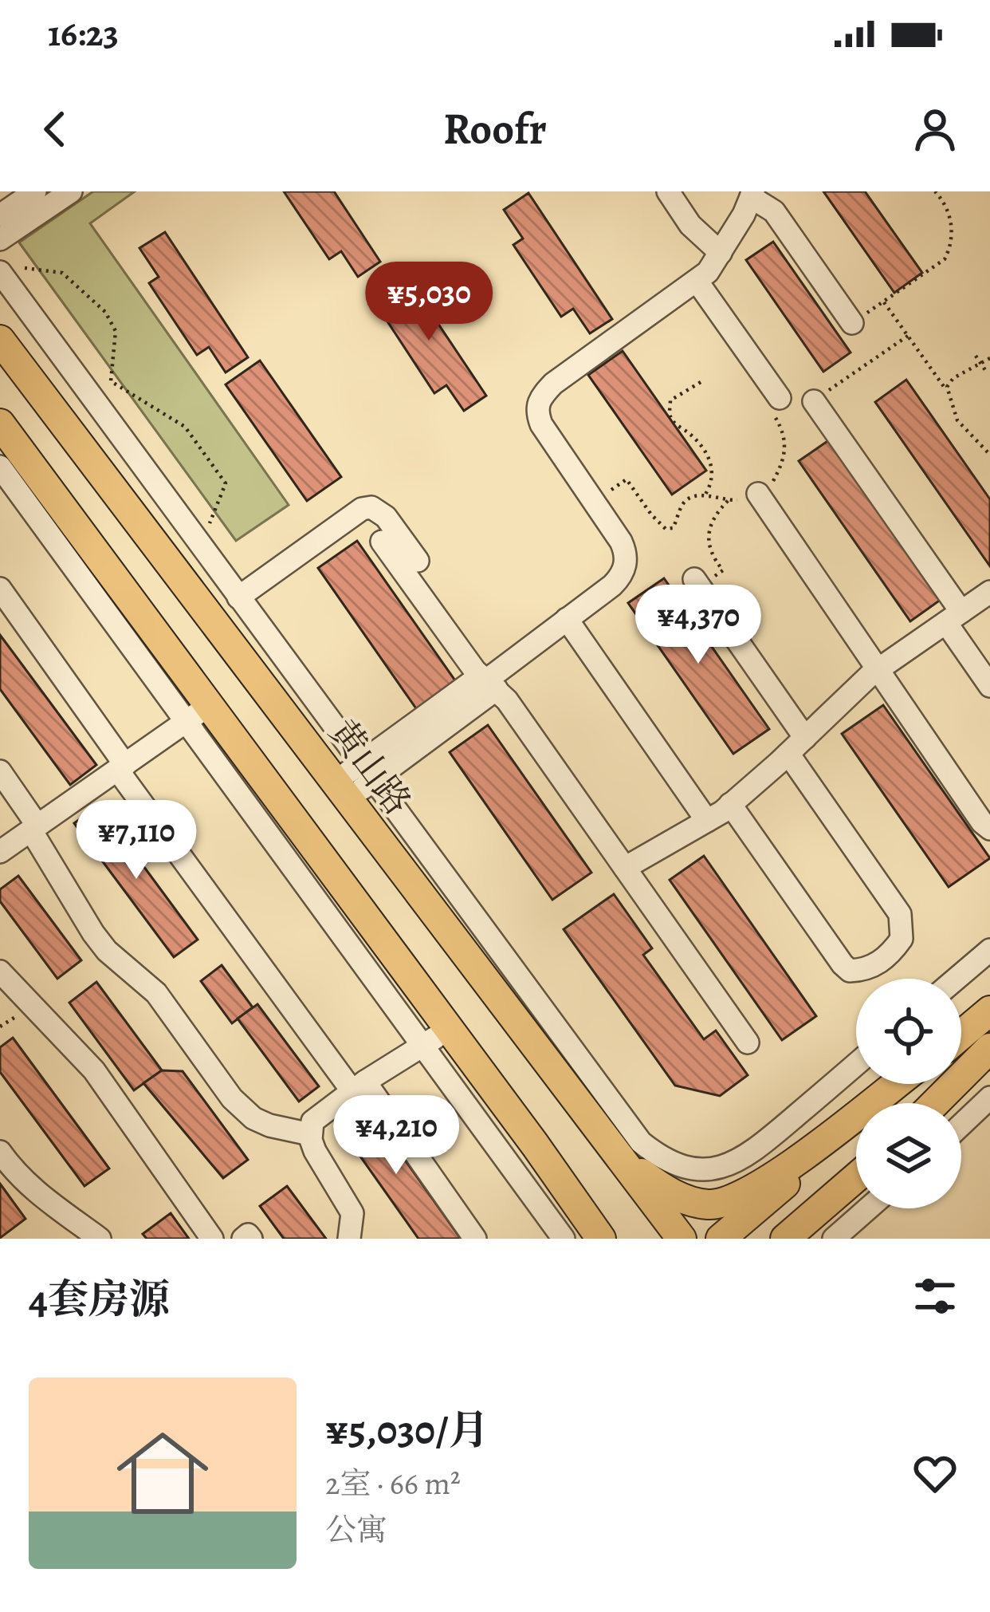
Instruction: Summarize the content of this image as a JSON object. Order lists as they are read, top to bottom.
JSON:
{
  "streets": {
    "main road": ["黄山路"]
  },
  "page": {
    "status": "16:23",
    "header": "Roofr",
    "price": [
      "¥5,030",
      "¥4,370",
      "¥7,110",
      "¥4,210"
    ],
    "heading": "4套房源",
    "list": [
      {
        "name": "¥5,030/月",
        "note": "2室 · 66 m² · 公寓"
      }
    ]
  }
}
